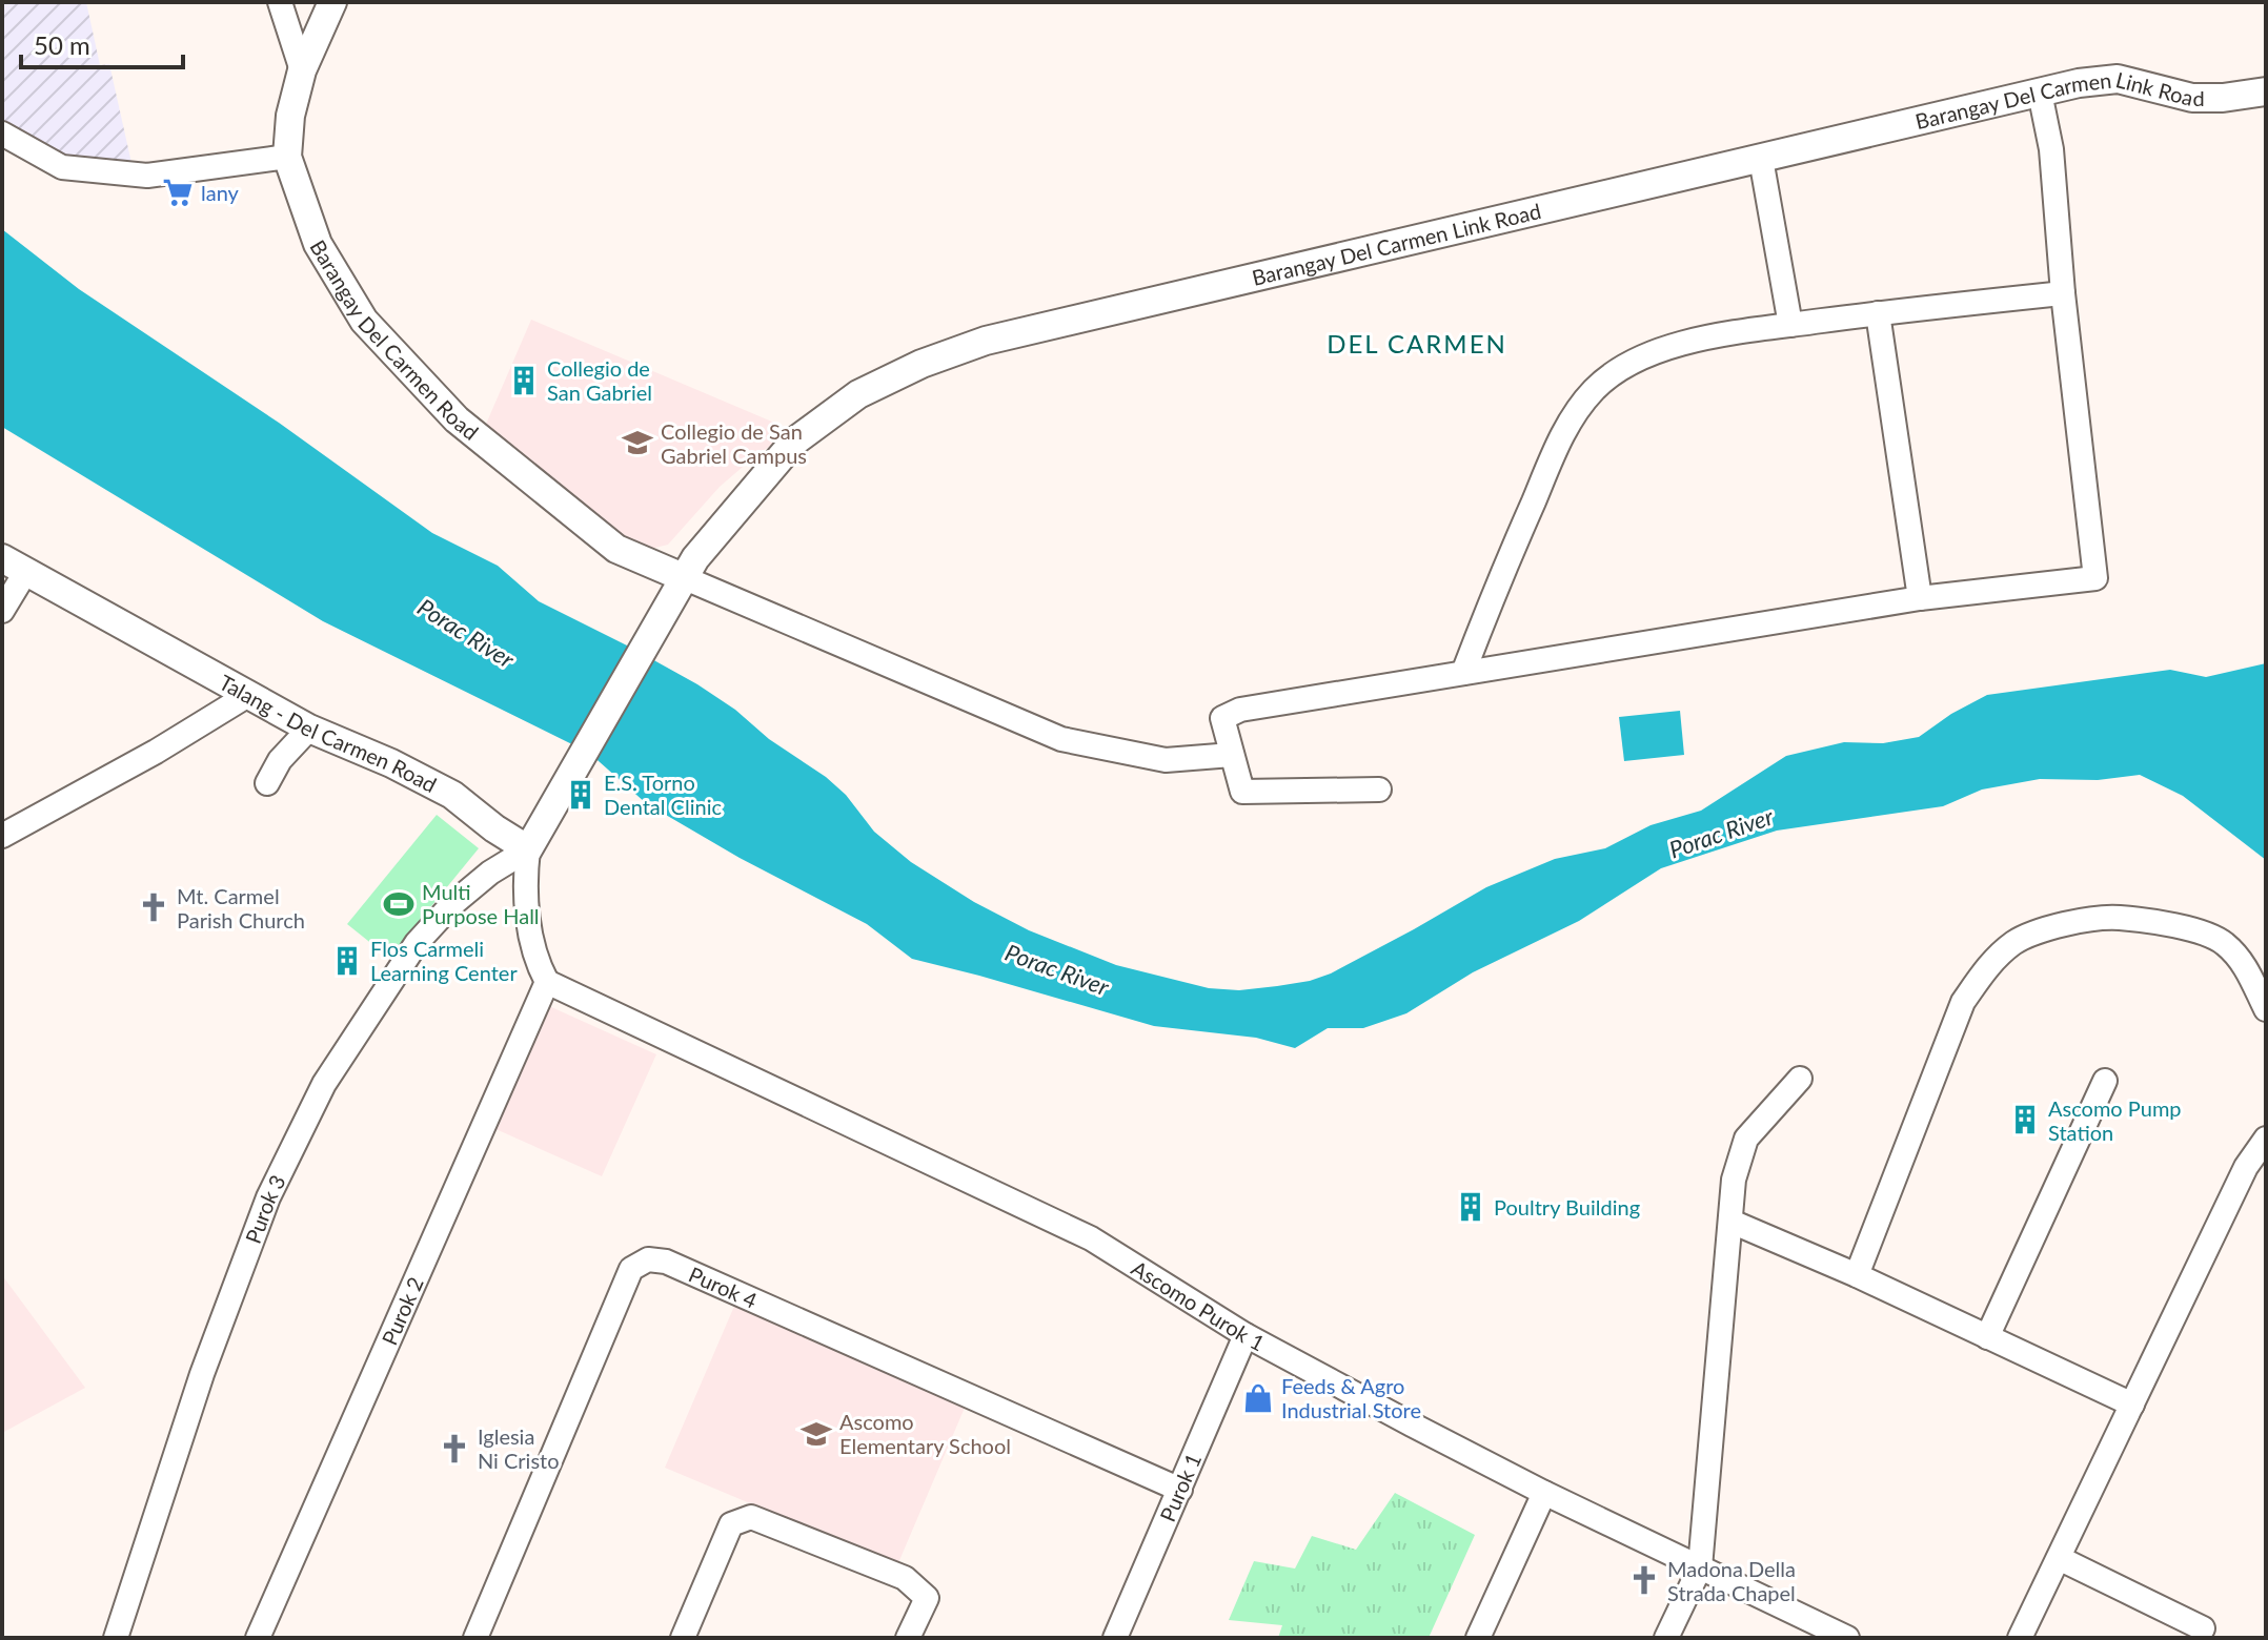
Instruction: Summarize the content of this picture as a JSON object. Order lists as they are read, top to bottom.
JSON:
{
  "streets": {
    "street": [
      "Barangay Del Carmen Link Road",
      "Barangay Del Carmen Road",
      "Talang - Del Carmen Road",
      "Purok 3",
      "Purok 4",
      "Ascomo Purok 1",
      "Purok 2",
      "Purok 1"
    ]
  },
  "crossings": [
    ["Barangay Del Carmen Link Road", "Barangay Del Carmen Road"],
    ["Barangay Del Carmen Link Road", "Talang - Del Carmen Road"],
    ["Barangay Del Carmen Link Road", "Purok 3"],
    ["Talang - Del Carmen Road", "Purok 3"],
    ["Purok 4", "Purok 1"],
    ["Ascomo Purok 1", "Purok 2"],
    ["Ascomo Purok 1", "Purok 1"]
  ],
  "districts": ["DEL CARMEN"],
  "water": ["Porac River"],
  "places": {
    "supermarket": ["lany"],
    "building": [
      "Collegio de San Gabriel",
      "E.S. Torno Dental Clinic",
      "Flos Carmeli Learning Center",
      "Ascomo Pump Station",
      "Poultry Building"
    ],
    "school or university": ["Collegio de San Gabriel Campus", "Ascomo Elementary School"],
    "sports": ["Multi Purpose Hall"],
    "church": ["Mt. Carmel Parish Church", "Iglesia Ni Cristo", "Madona Della Strada Chapel"],
    "shop": ["Feeds & Agro Industrial Store"]
  },
  "scale_bar": "50 m"
}
